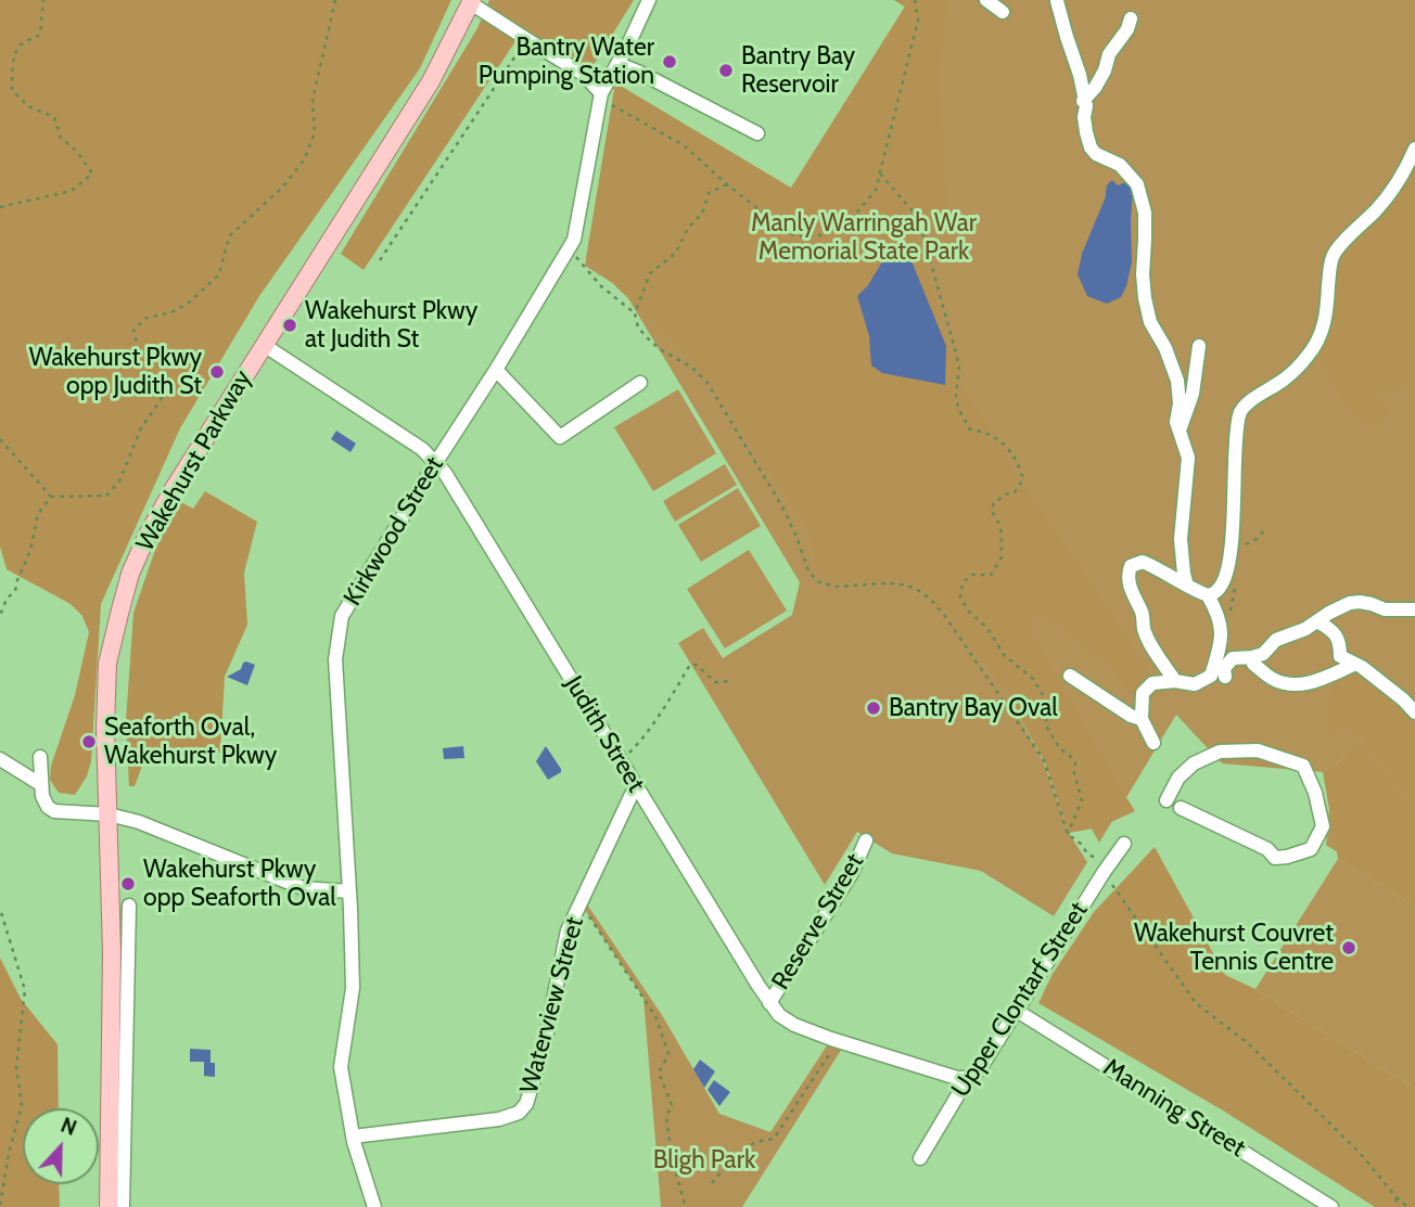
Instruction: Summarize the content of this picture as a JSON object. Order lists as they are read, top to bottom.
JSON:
{
  "streets": {
    "main road": ["Wakehurst Parkway"],
    "street": [
      "Kirkwood Street",
      "Judith Street",
      "Reserve Street",
      "Upper Clontarf Street",
      "Waterview Street",
      "Manning Street"
    ]
  },
  "crossings": [
    ["Wakehurst Parkway", "Judith Street"],
    ["Kirkwood Street", "Judith Street"],
    ["Kirkwood Street", "Waterview Street"],
    ["Judith Street", "Reserve Street"],
    ["Judith Street", "Upper Clontarf Street"],
    ["Judith Street", "Waterview Street"],
    ["Upper Clontarf Street", "Manning Street"]
  ],
  "parks": ["Manly Warringah War Memorial State Park", "Bligh Park"],
  "places": [
    "Bantry Water Pumping Station",
    "Bantry Bay Reservoir",
    "Wakehurst Pkwy at Judith St",
    "Wakehurst Pkwy opp Judith St",
    "Bantry Bay Oval",
    "Seaforth Oval, Wakehurst Pkwy",
    "Wakehurst Pkwy opp Seaforth Oval",
    "Wakehurst Couvret Tennis Centre"
  ],
  "north": "top"
}
